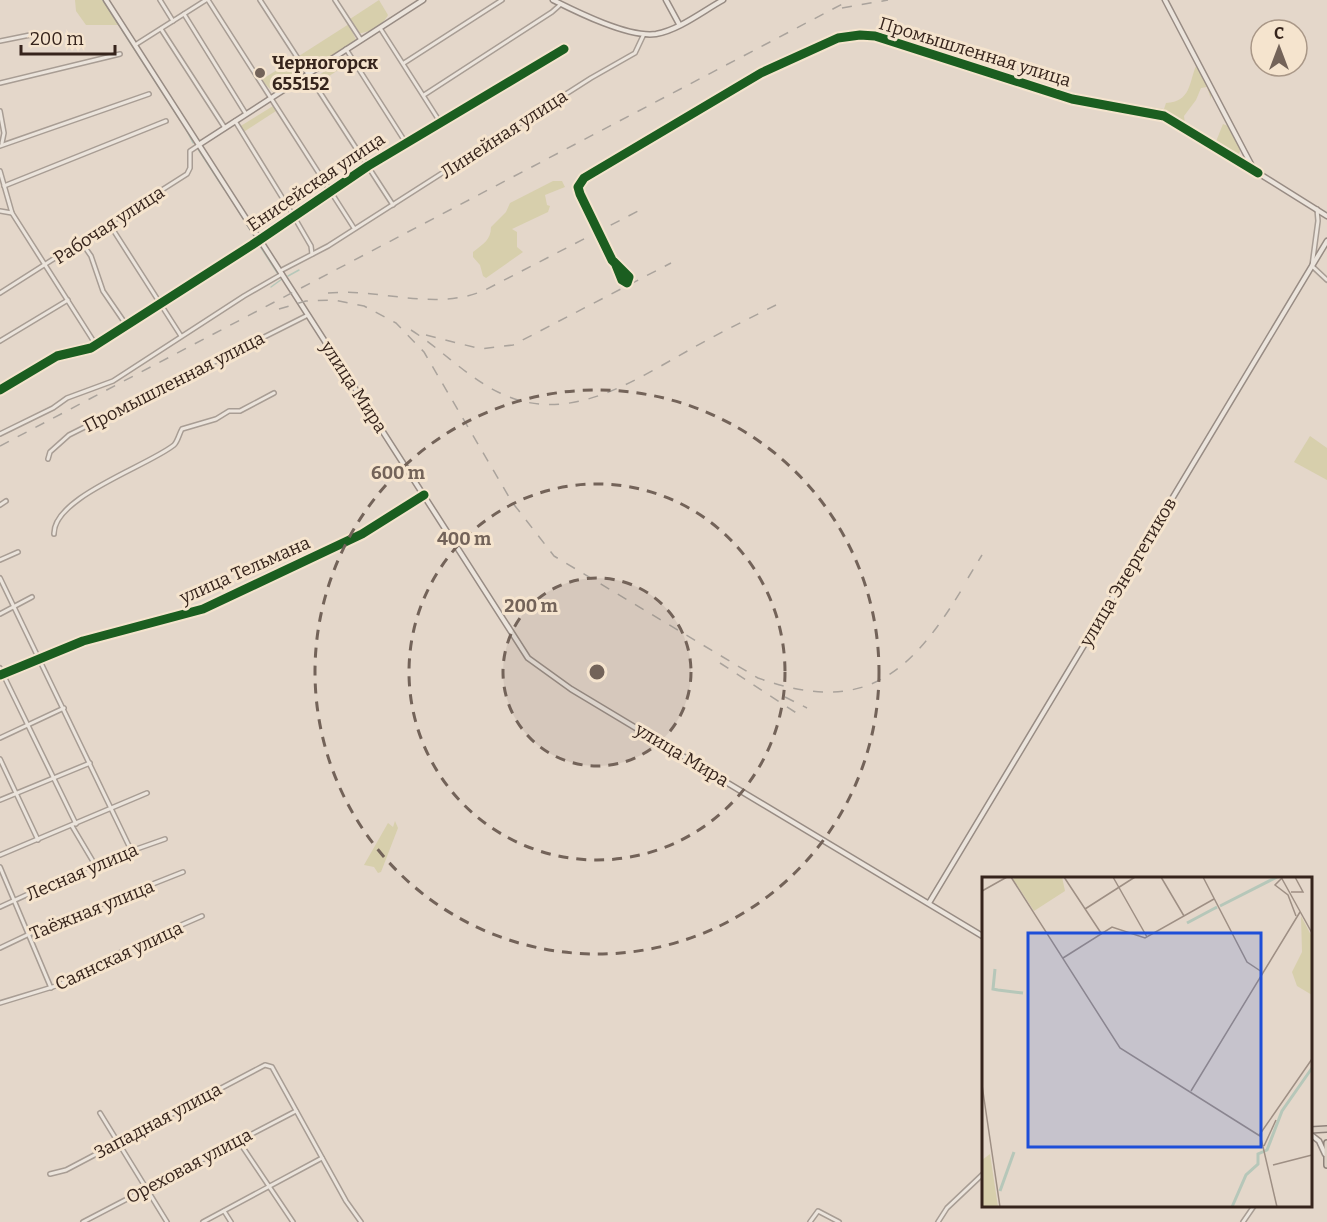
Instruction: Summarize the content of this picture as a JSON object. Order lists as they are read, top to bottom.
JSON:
{
  "streets": {
    "main road": ["улица Мира", "улица Энергетиков"],
    "street": [
      "Промышленная улица",
      "Линейная улица",
      "Енисейская улица",
      "Рабочая улица",
      "улица Тельмана",
      "Лесная улица",
      "Таёжная улица",
      "Саянская улица",
      "Западная улица",
      "Ореховая улица"
    ]
  },
  "crossings": [
    ["Промышленная улица", "улица Мира"],
    ["Линейная улица", "улица Мира"],
    ["Енисейская улица", "улица Мира"],
    ["Рабочая улица", "улица Мира"],
    ["улица Мира", "улица Тельмана"],
    ["улица Мира", "улица Энергетиков"],
    ["Западная улица", "Ореховая улица"]
  ],
  "places": ["Черногорск 655152"],
  "scale_bar": "200 m",
  "north": "top",
  "rings": ["600 m", "400 m", "200 m"]
}
